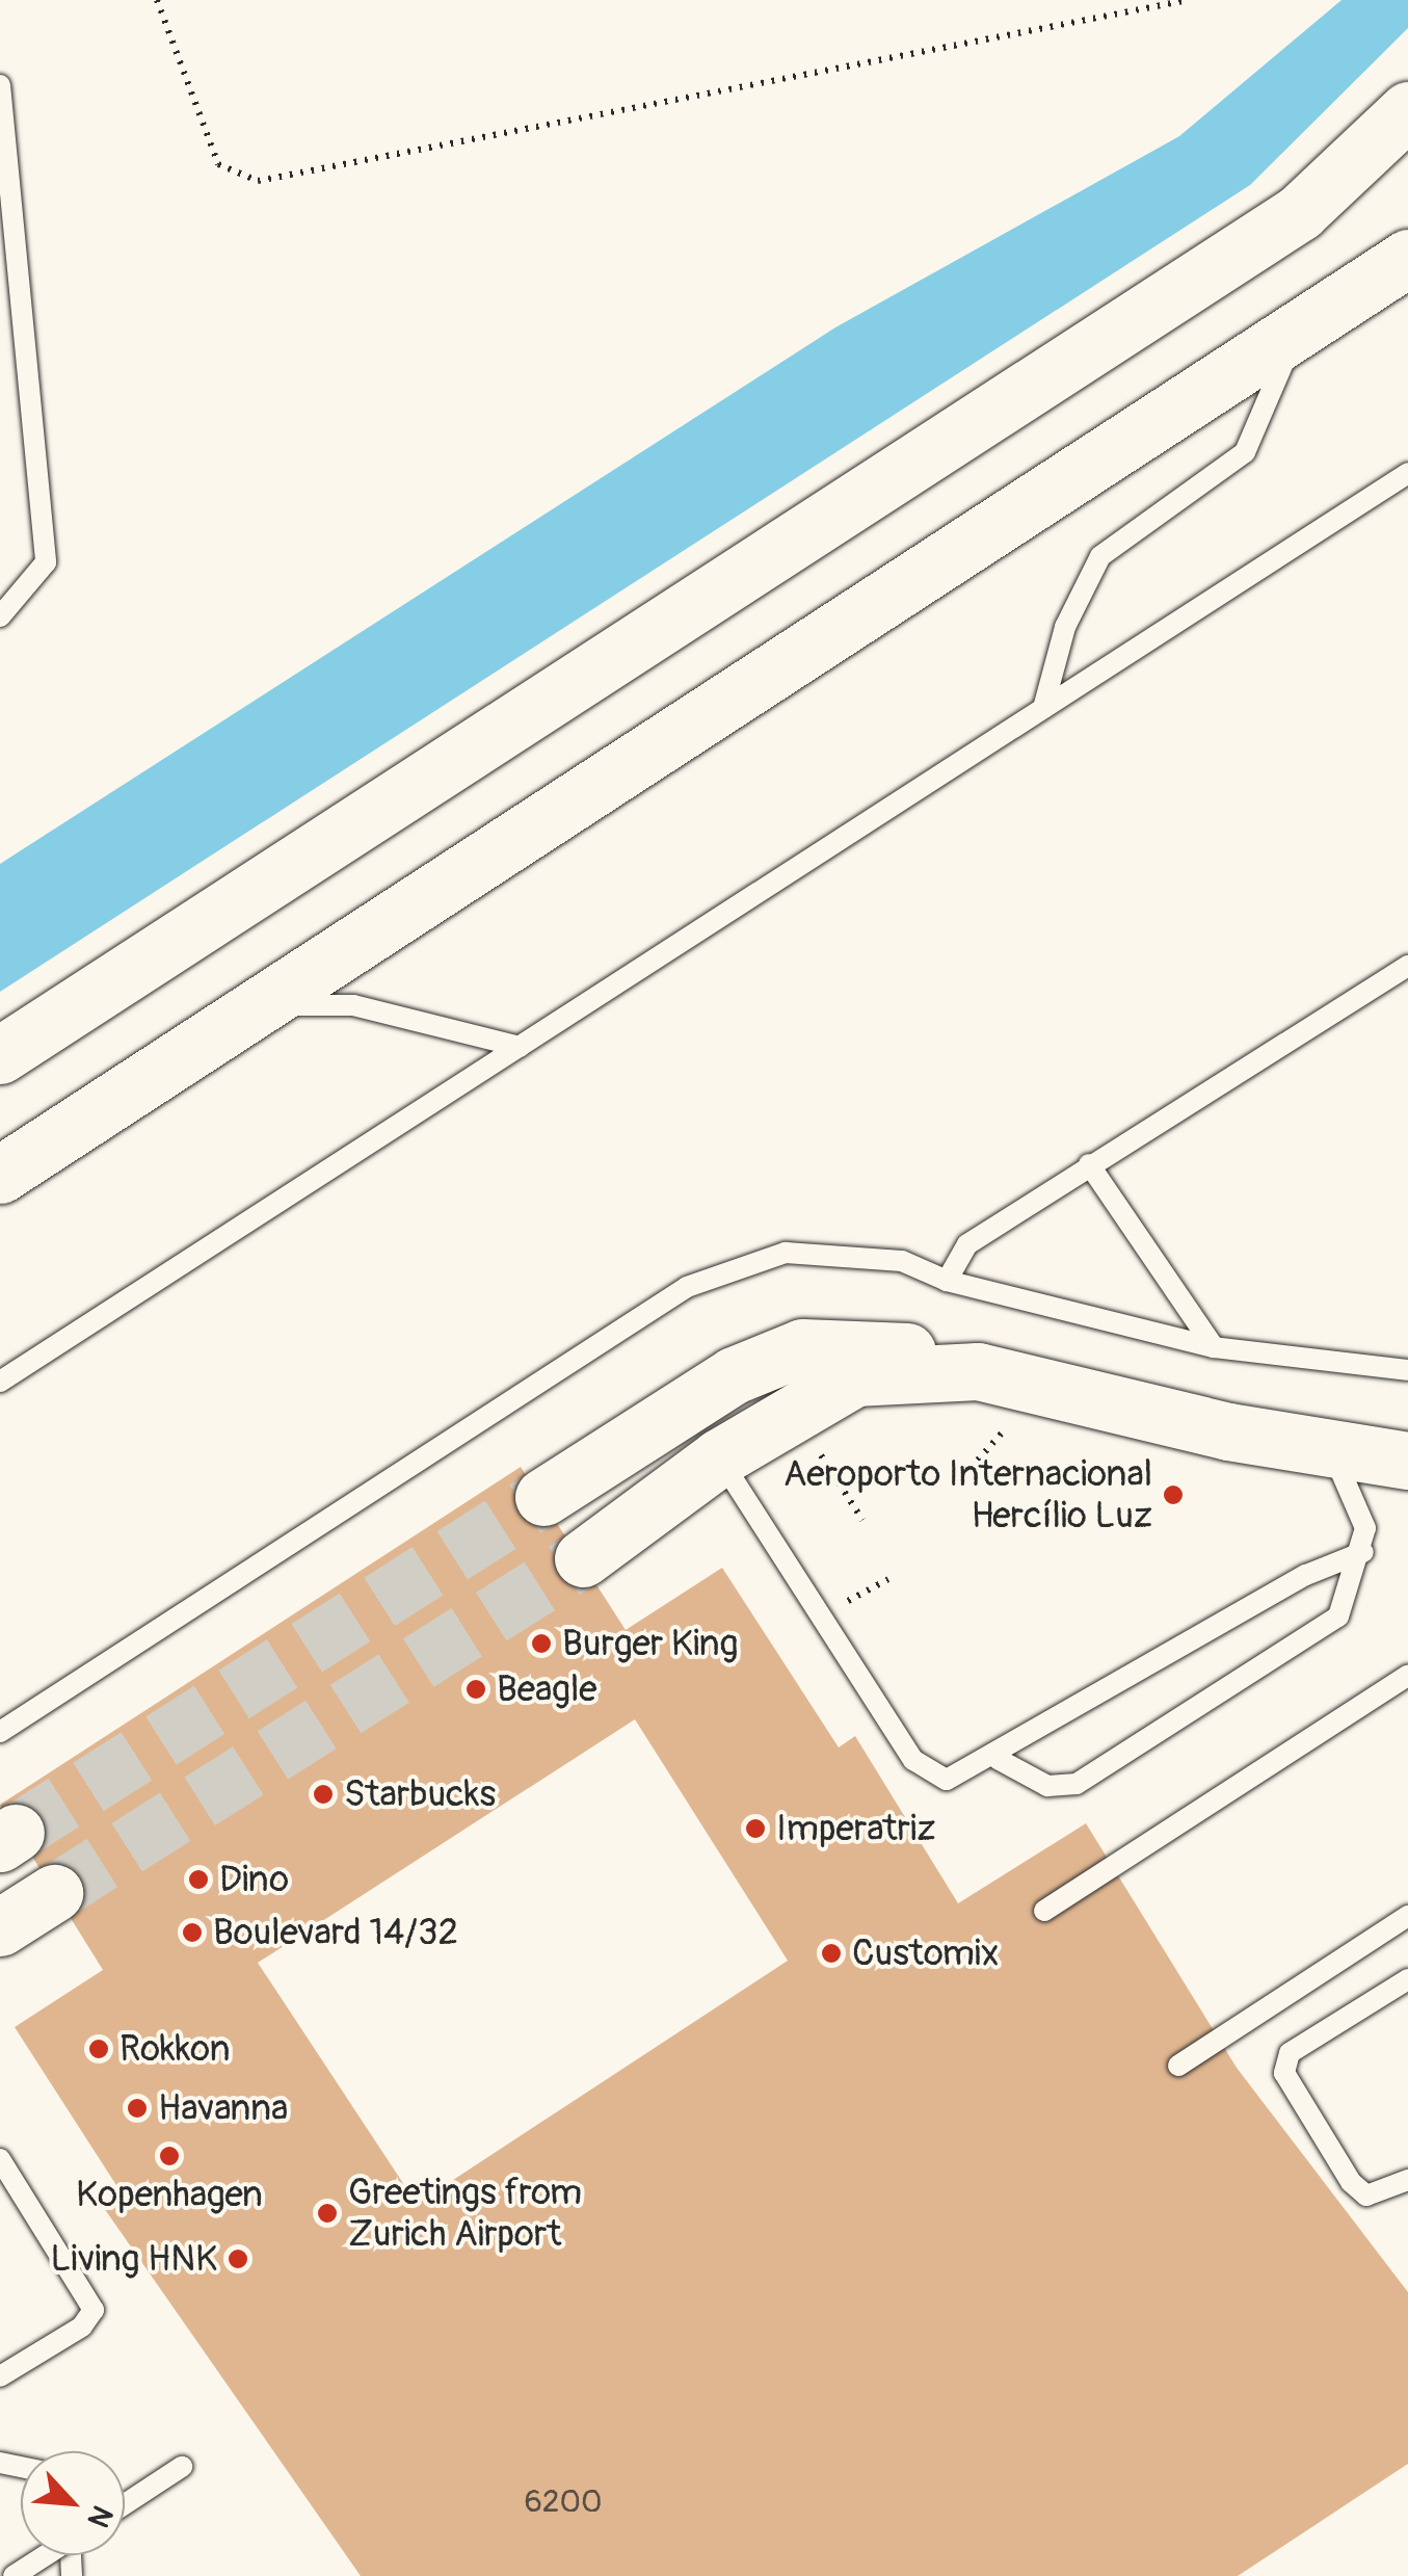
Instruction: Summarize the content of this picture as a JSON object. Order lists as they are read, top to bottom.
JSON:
{
  "places": [
    "Aeroporto Internacional Hercílio Luz",
    "Burger King",
    "Beagle",
    "Starbucks",
    "Imperatriz",
    "Dino",
    "Boulevard 14/32",
    "Customix",
    "Rokkon",
    "Havanna",
    "Kopenhagen",
    "Greetings from Zurich Airport",
    "Living HNK"
  ],
  "house_numbers": ["6200"],
  "north": "bottom right"
}
